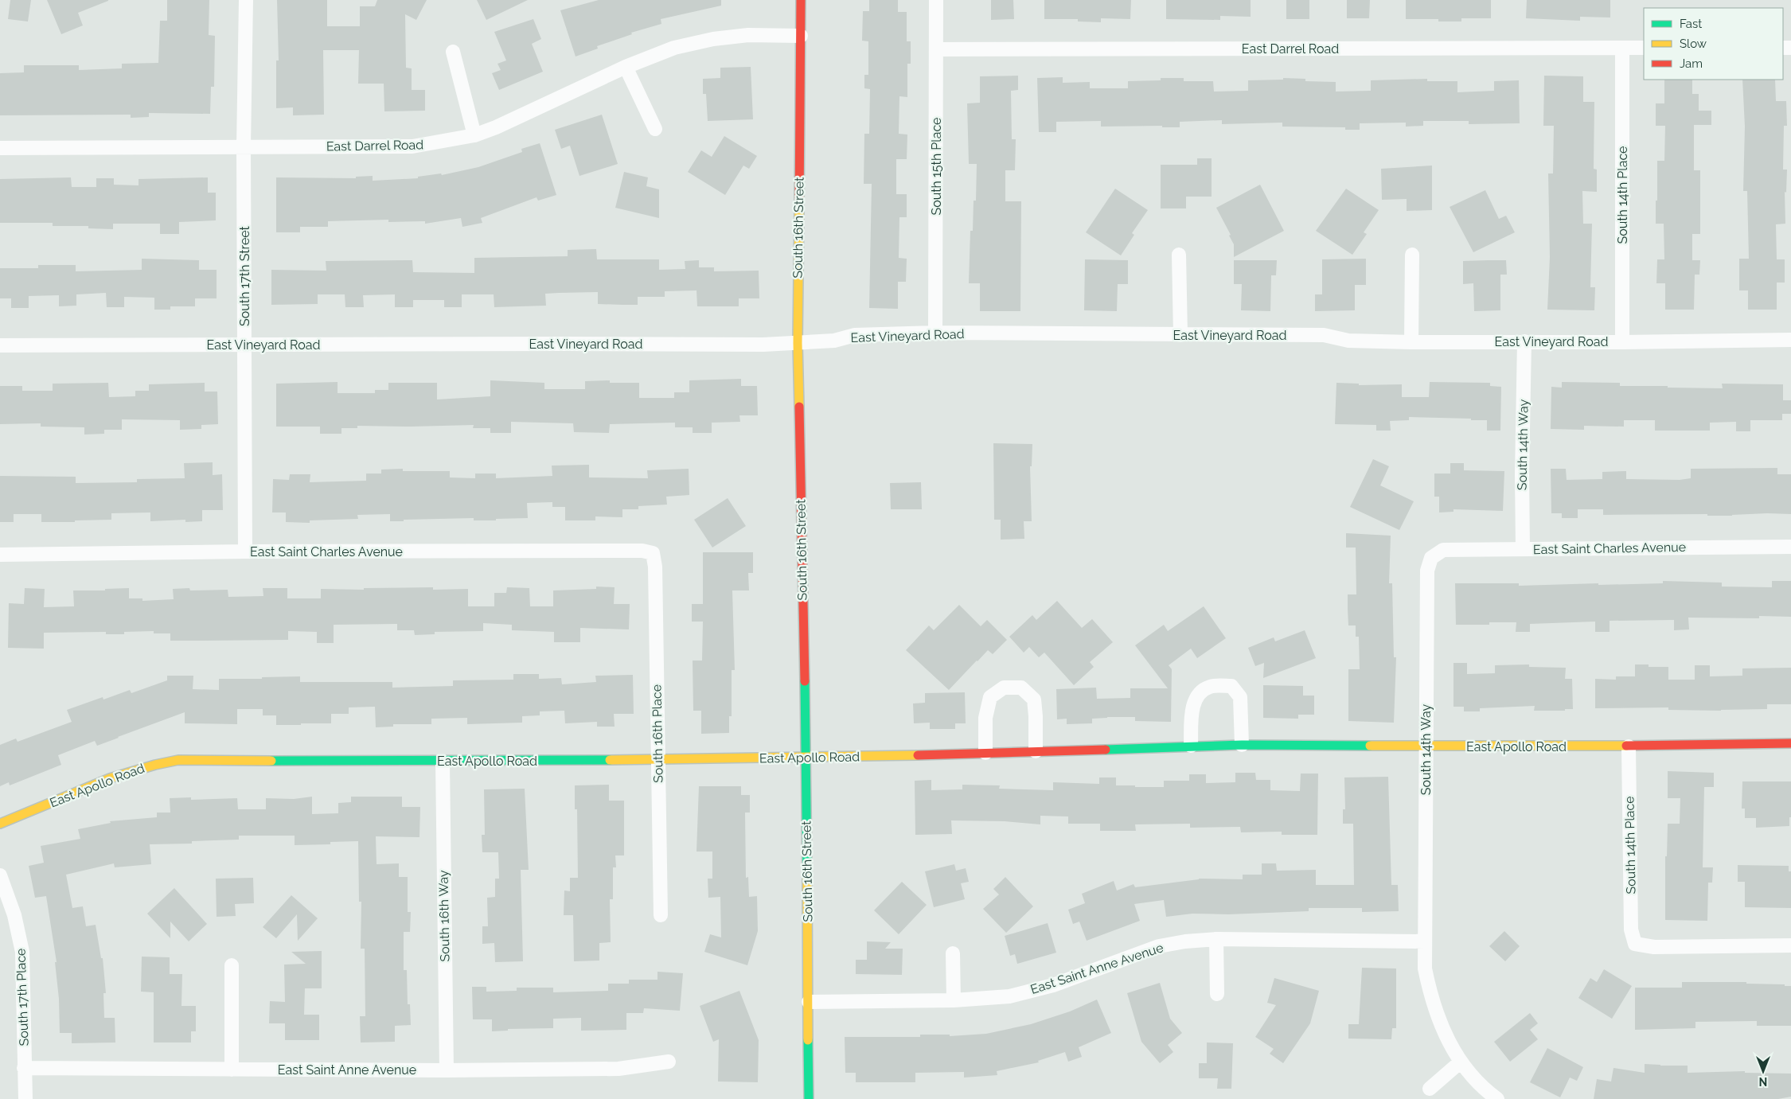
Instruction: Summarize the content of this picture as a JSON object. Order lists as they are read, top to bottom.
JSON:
{
  "streets": {
    "street": [
      "East Darrel Road",
      "South 15th Place",
      "South 14th Place",
      "South 16th Street",
      "South 17th Street",
      "East Vineyard Road",
      "South 14th Way",
      "East Saint Charles Avenue",
      "South 16th Place",
      "East Apollo Road",
      "South 16th Way",
      "East Saint Anne Avenue",
      "South 17th Place"
    ]
  },
  "crossings": [
    ["East Darrel Road", "South 15th Place"],
    ["East Darrel Road", "South 14th Place"],
    ["East Darrel Road", "South 16th Street"],
    ["East Darrel Road", "South 17th Street"],
    ["South 15th Place", "East Vineyard Road"],
    ["South 14th Place", "East Vineyard Road"],
    ["South 14th Place", "East Apollo Road"],
    ["South 16th Street", "East Vineyard Road"],
    ["South 16th Street", "East Apollo Road"],
    ["South 16th Street", "East Saint Anne Avenue"],
    ["South 17th Street", "East Vineyard Road"],
    ["South 17th Street", "East Saint Charles Avenue"],
    ["East Vineyard Road", "South 14th Way"],
    ["South 14th Way", "East Saint Charles Avenue"],
    ["South 14th Way", "East Apollo Road"],
    ["South 14th Way", "East Saint Anne Avenue"],
    ["East Saint Charles Avenue", "South 16th Place"],
    ["South 16th Place", "East Apollo Road"],
    ["East Apollo Road", "South 16th Way"],
    ["South 16th Way", "East Saint Anne Avenue"],
    ["East Saint Anne Avenue", "South 17th Place"]
  ],
  "legend": ["Fast", "Slow", "Jam"],
  "north": "bottom"
}
